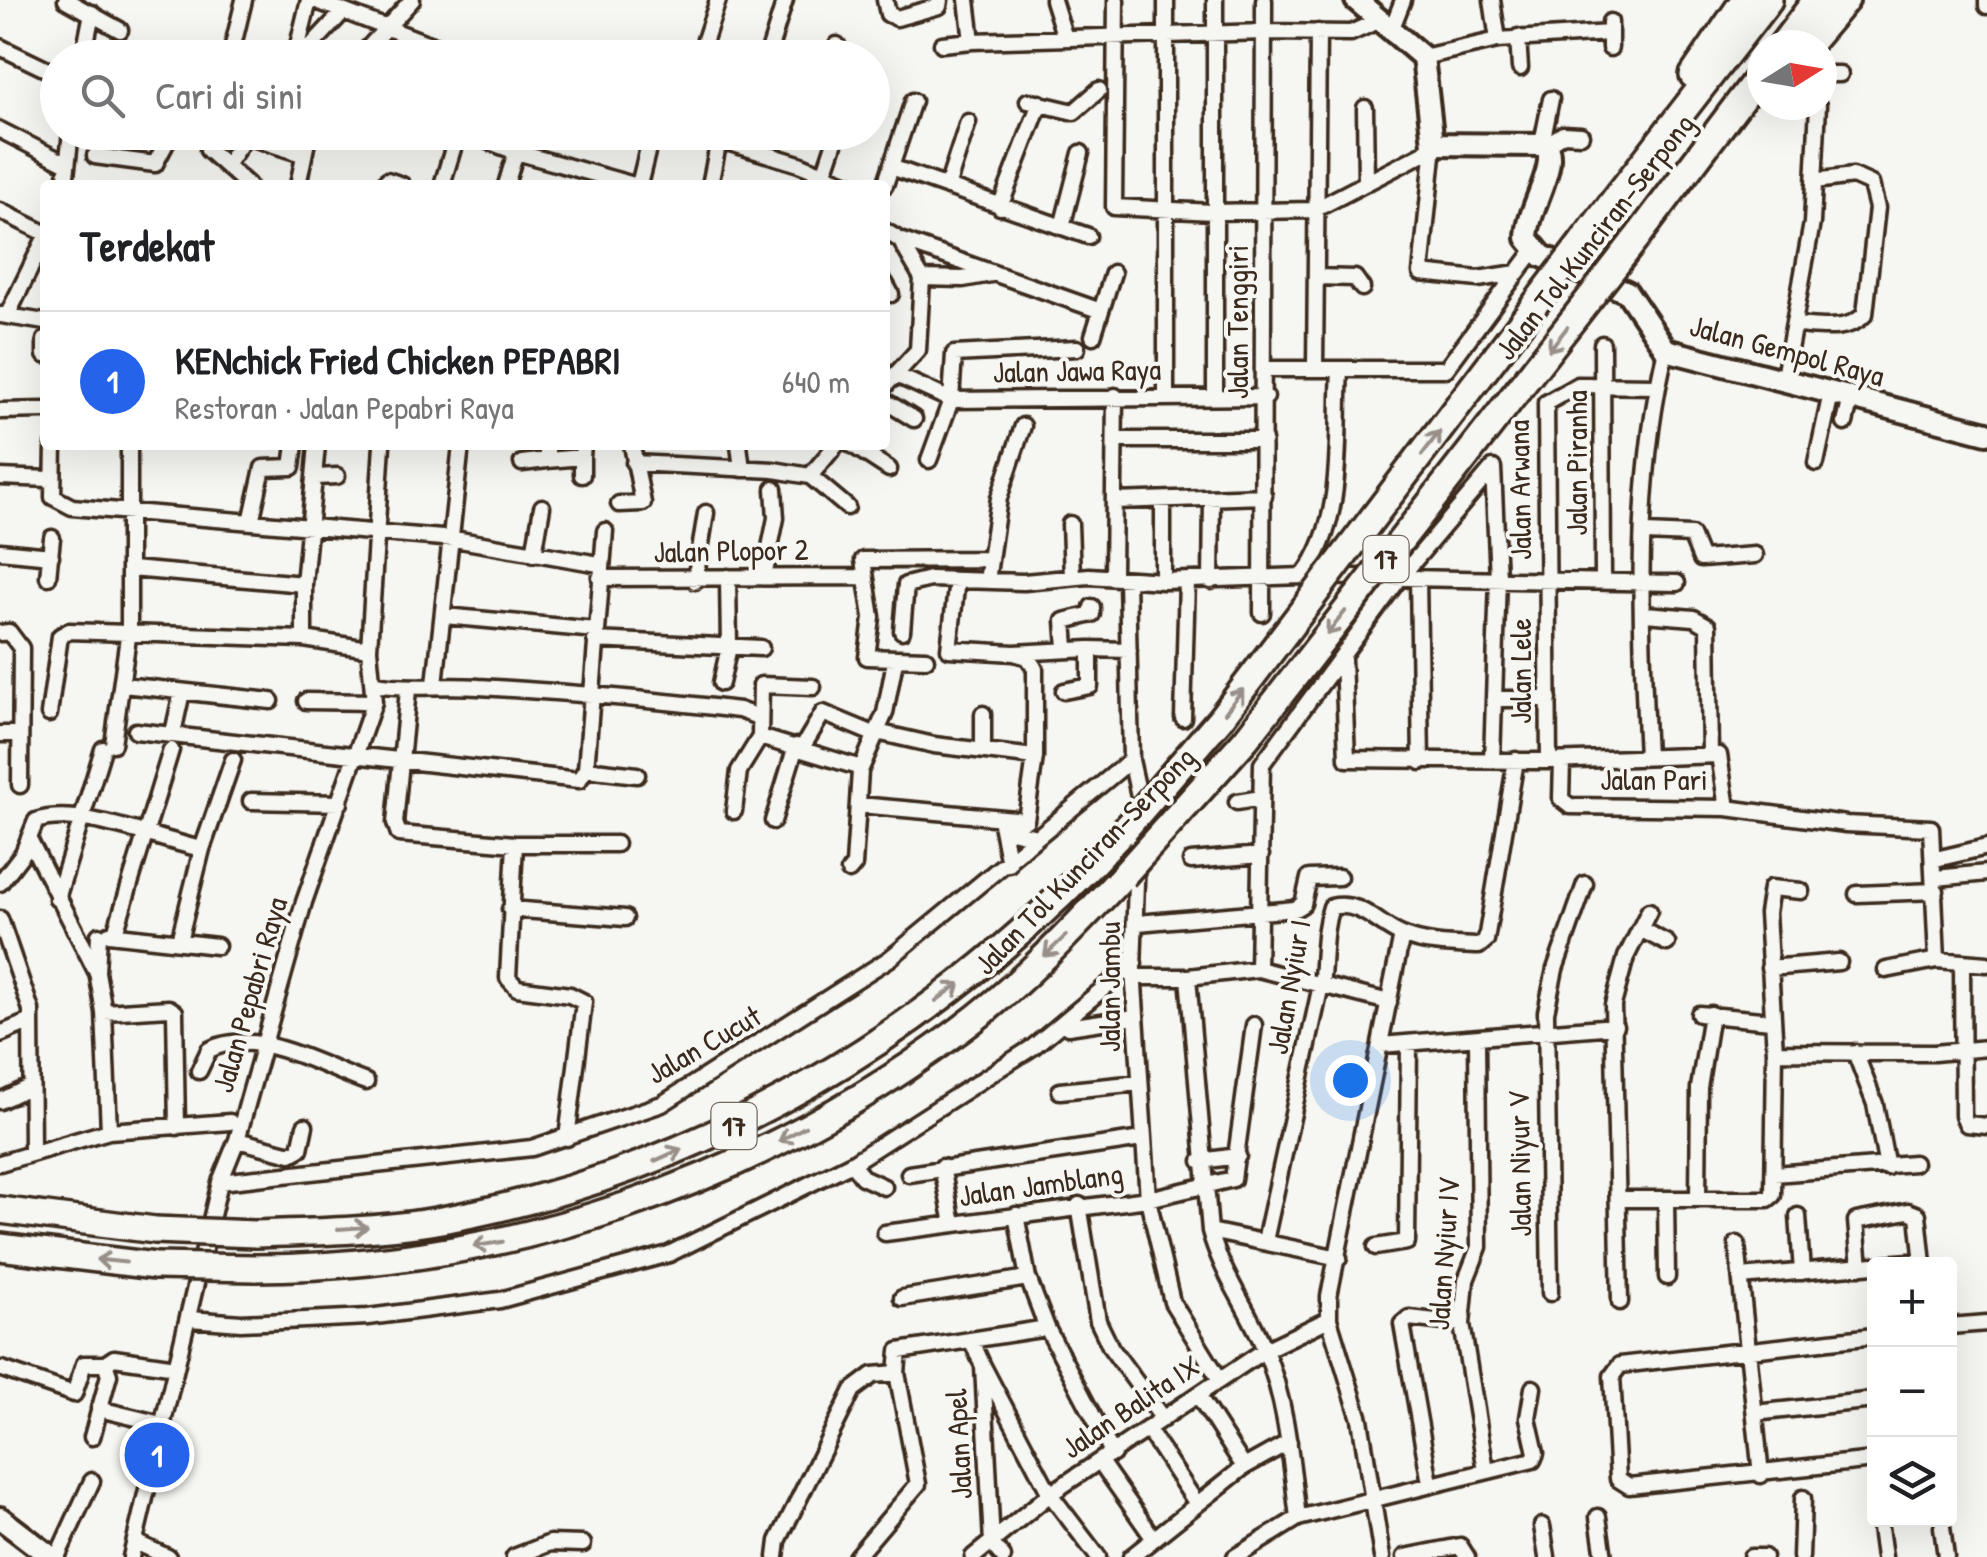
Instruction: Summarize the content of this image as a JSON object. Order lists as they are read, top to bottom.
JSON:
{
  "streets": {
    "highway": ["Jalan Tol Kunciran–Serpong", "17"],
    "street": [
      "Jalan Tenggiri",
      "Jalan Gempol Raya",
      "Jalan Jawa Raya",
      "Jalan Piranha",
      "Jalan Arwana",
      "Jalan Plopor 2",
      "Jalan Lele",
      "Jalan Pari",
      "Jalan Jambu",
      "Jalan Nyiur I",
      "Jalan Pepabri Raya",
      "Jalan Cucut",
      "Jalan Niyur V",
      "Jalan Jamblang",
      "Jalan Nyiur IV",
      "Jalan Balita IX",
      "Jalan Apel"
    ]
  },
  "crossings": [
    ["Jalan Tol Kunciran–Serpong", "17"],
    ["Jalan Tenggiri", "Jalan Jawa Raya"],
    ["Jalan Jawa Raya", "Jalan Jambu"],
    ["Jalan Piranha", "Jalan Arwana"],
    ["Jalan Arwana", "Jalan Lele"],
    ["Jalan Plopor 2", "Jalan Pepabri Raya"],
    ["Jalan Lele", "Jalan Pari"],
    ["Jalan Jambu", "Jalan Cucut"],
    ["Jalan Jambu", "Jalan Jamblang"],
    ["Jalan Jambu", "Jalan Balita IX"],
    ["Jalan Pepabri Raya", "Jalan Cucut"],
    ["Jalan Balita IX", "Jalan Apel"]
  ],
  "north": "right",
  "page": {
    "search": "Cari di sini",
    "heading": "Terdekat",
    "list": [
      {
        "mark": "1",
        "name": "KENchick Fried Chicken PEPABRI",
        "note": "Restoran · Jalan Pepabri Raya",
        "value": "640 m"
      }
    ],
    "map_buttons": ["+", "−"],
    "pins": "1"
  }
}
